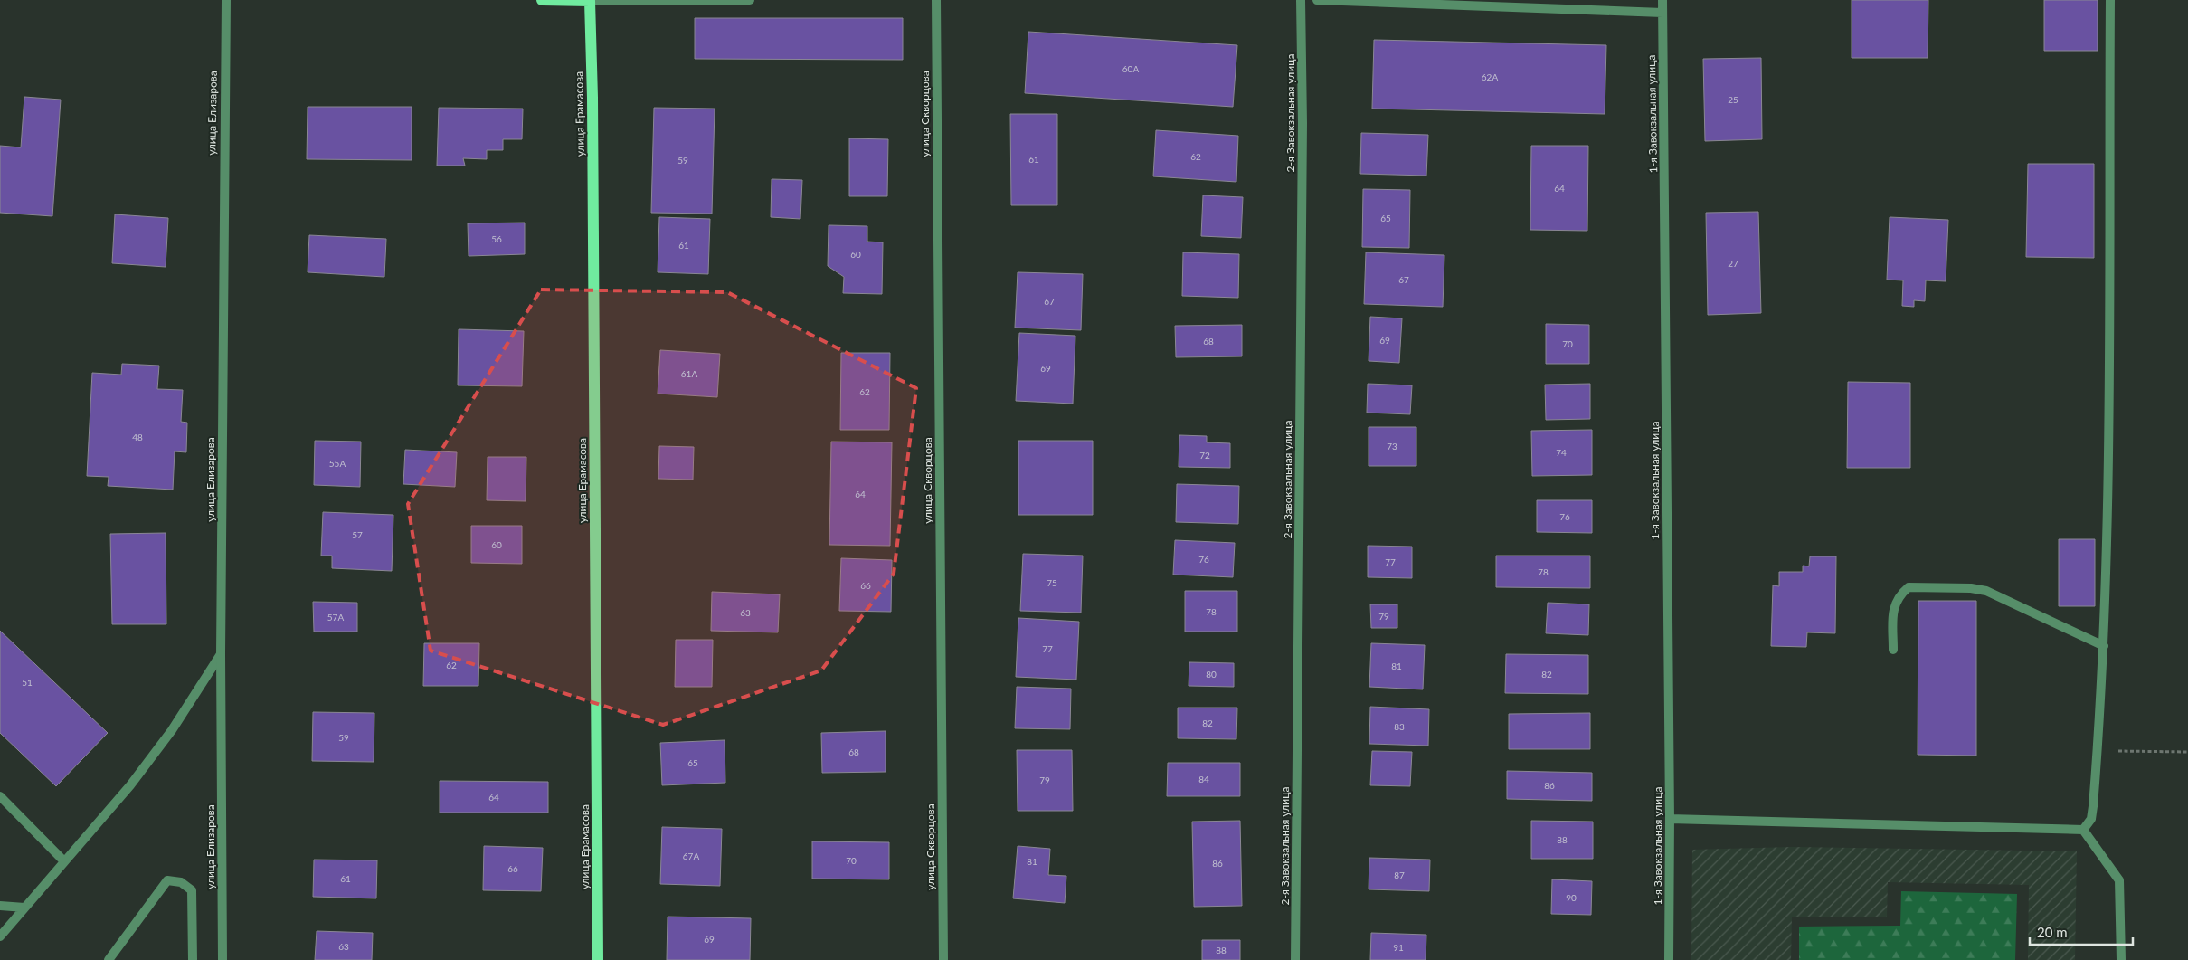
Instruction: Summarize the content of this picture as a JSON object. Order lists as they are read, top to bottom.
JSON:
{
  "streets": {
    "main road": ["улица Ерамасова"],
    "street": [
      "улица Елизарова",
      "2-я Завокзальная улица",
      "улица Скворцова",
      "1-я Завокзальная улица"
    ]
  },
  "house_numbers": [
    "60А",
    "62А",
    "25",
    "62",
    "61",
    "59",
    "64",
    "65",
    "56",
    "61",
    "60",
    "27",
    "67",
    "67",
    "69",
    "68",
    "70",
    "69",
    "61А",
    "62",
    "48",
    "73",
    "74",
    "72",
    "55А",
    "64",
    "76",
    "57",
    "60",
    "76",
    "77",
    "78",
    "75",
    "66",
    "78",
    "63",
    "79",
    "57А",
    "77",
    "62",
    "81",
    "80",
    "82",
    "51",
    "82",
    "83",
    "59",
    "68",
    "65",
    "84",
    "79",
    "86",
    "64",
    "88",
    "67А",
    "70",
    "81",
    "86",
    "66",
    "87",
    "61",
    "90",
    "69",
    "63",
    "91",
    "88"
  ],
  "scale_bar": "20 m"
}
